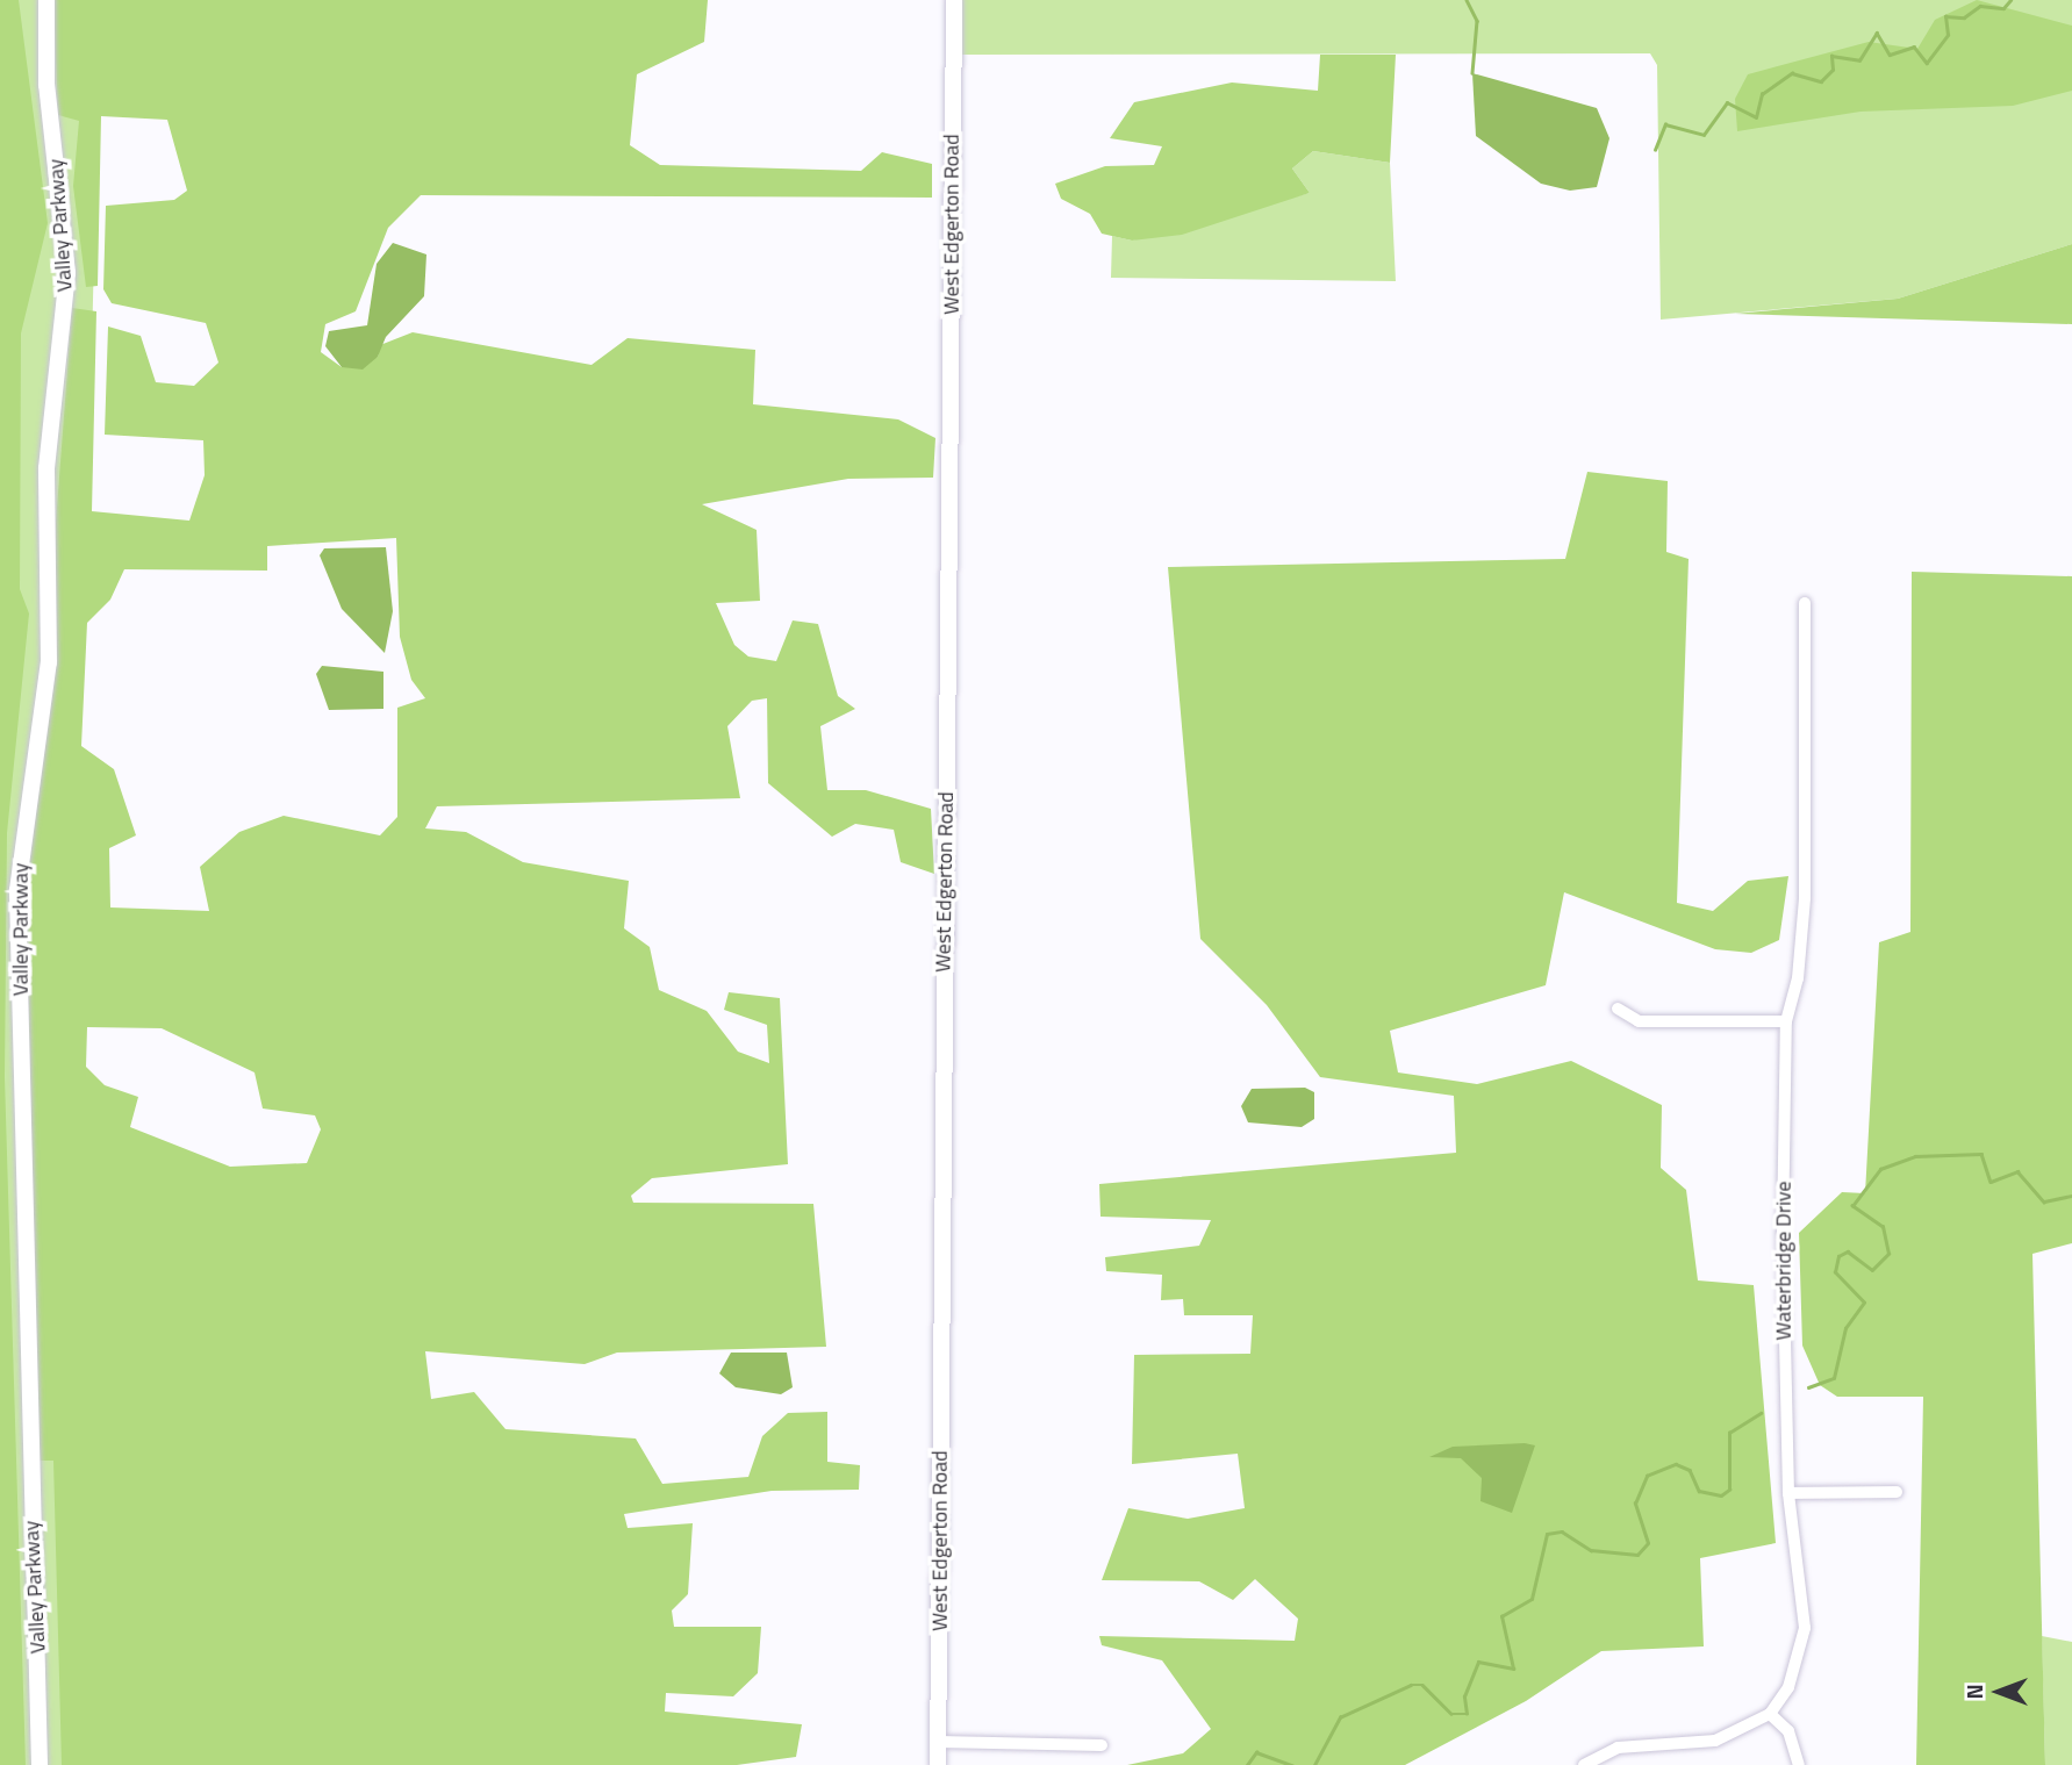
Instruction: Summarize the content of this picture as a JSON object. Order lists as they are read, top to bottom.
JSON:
{
  "streets": {
    "street": ["West Edgerton Road", "Valley Parkway", "Waterbridge Drive"]
  },
  "north": "left"
}
